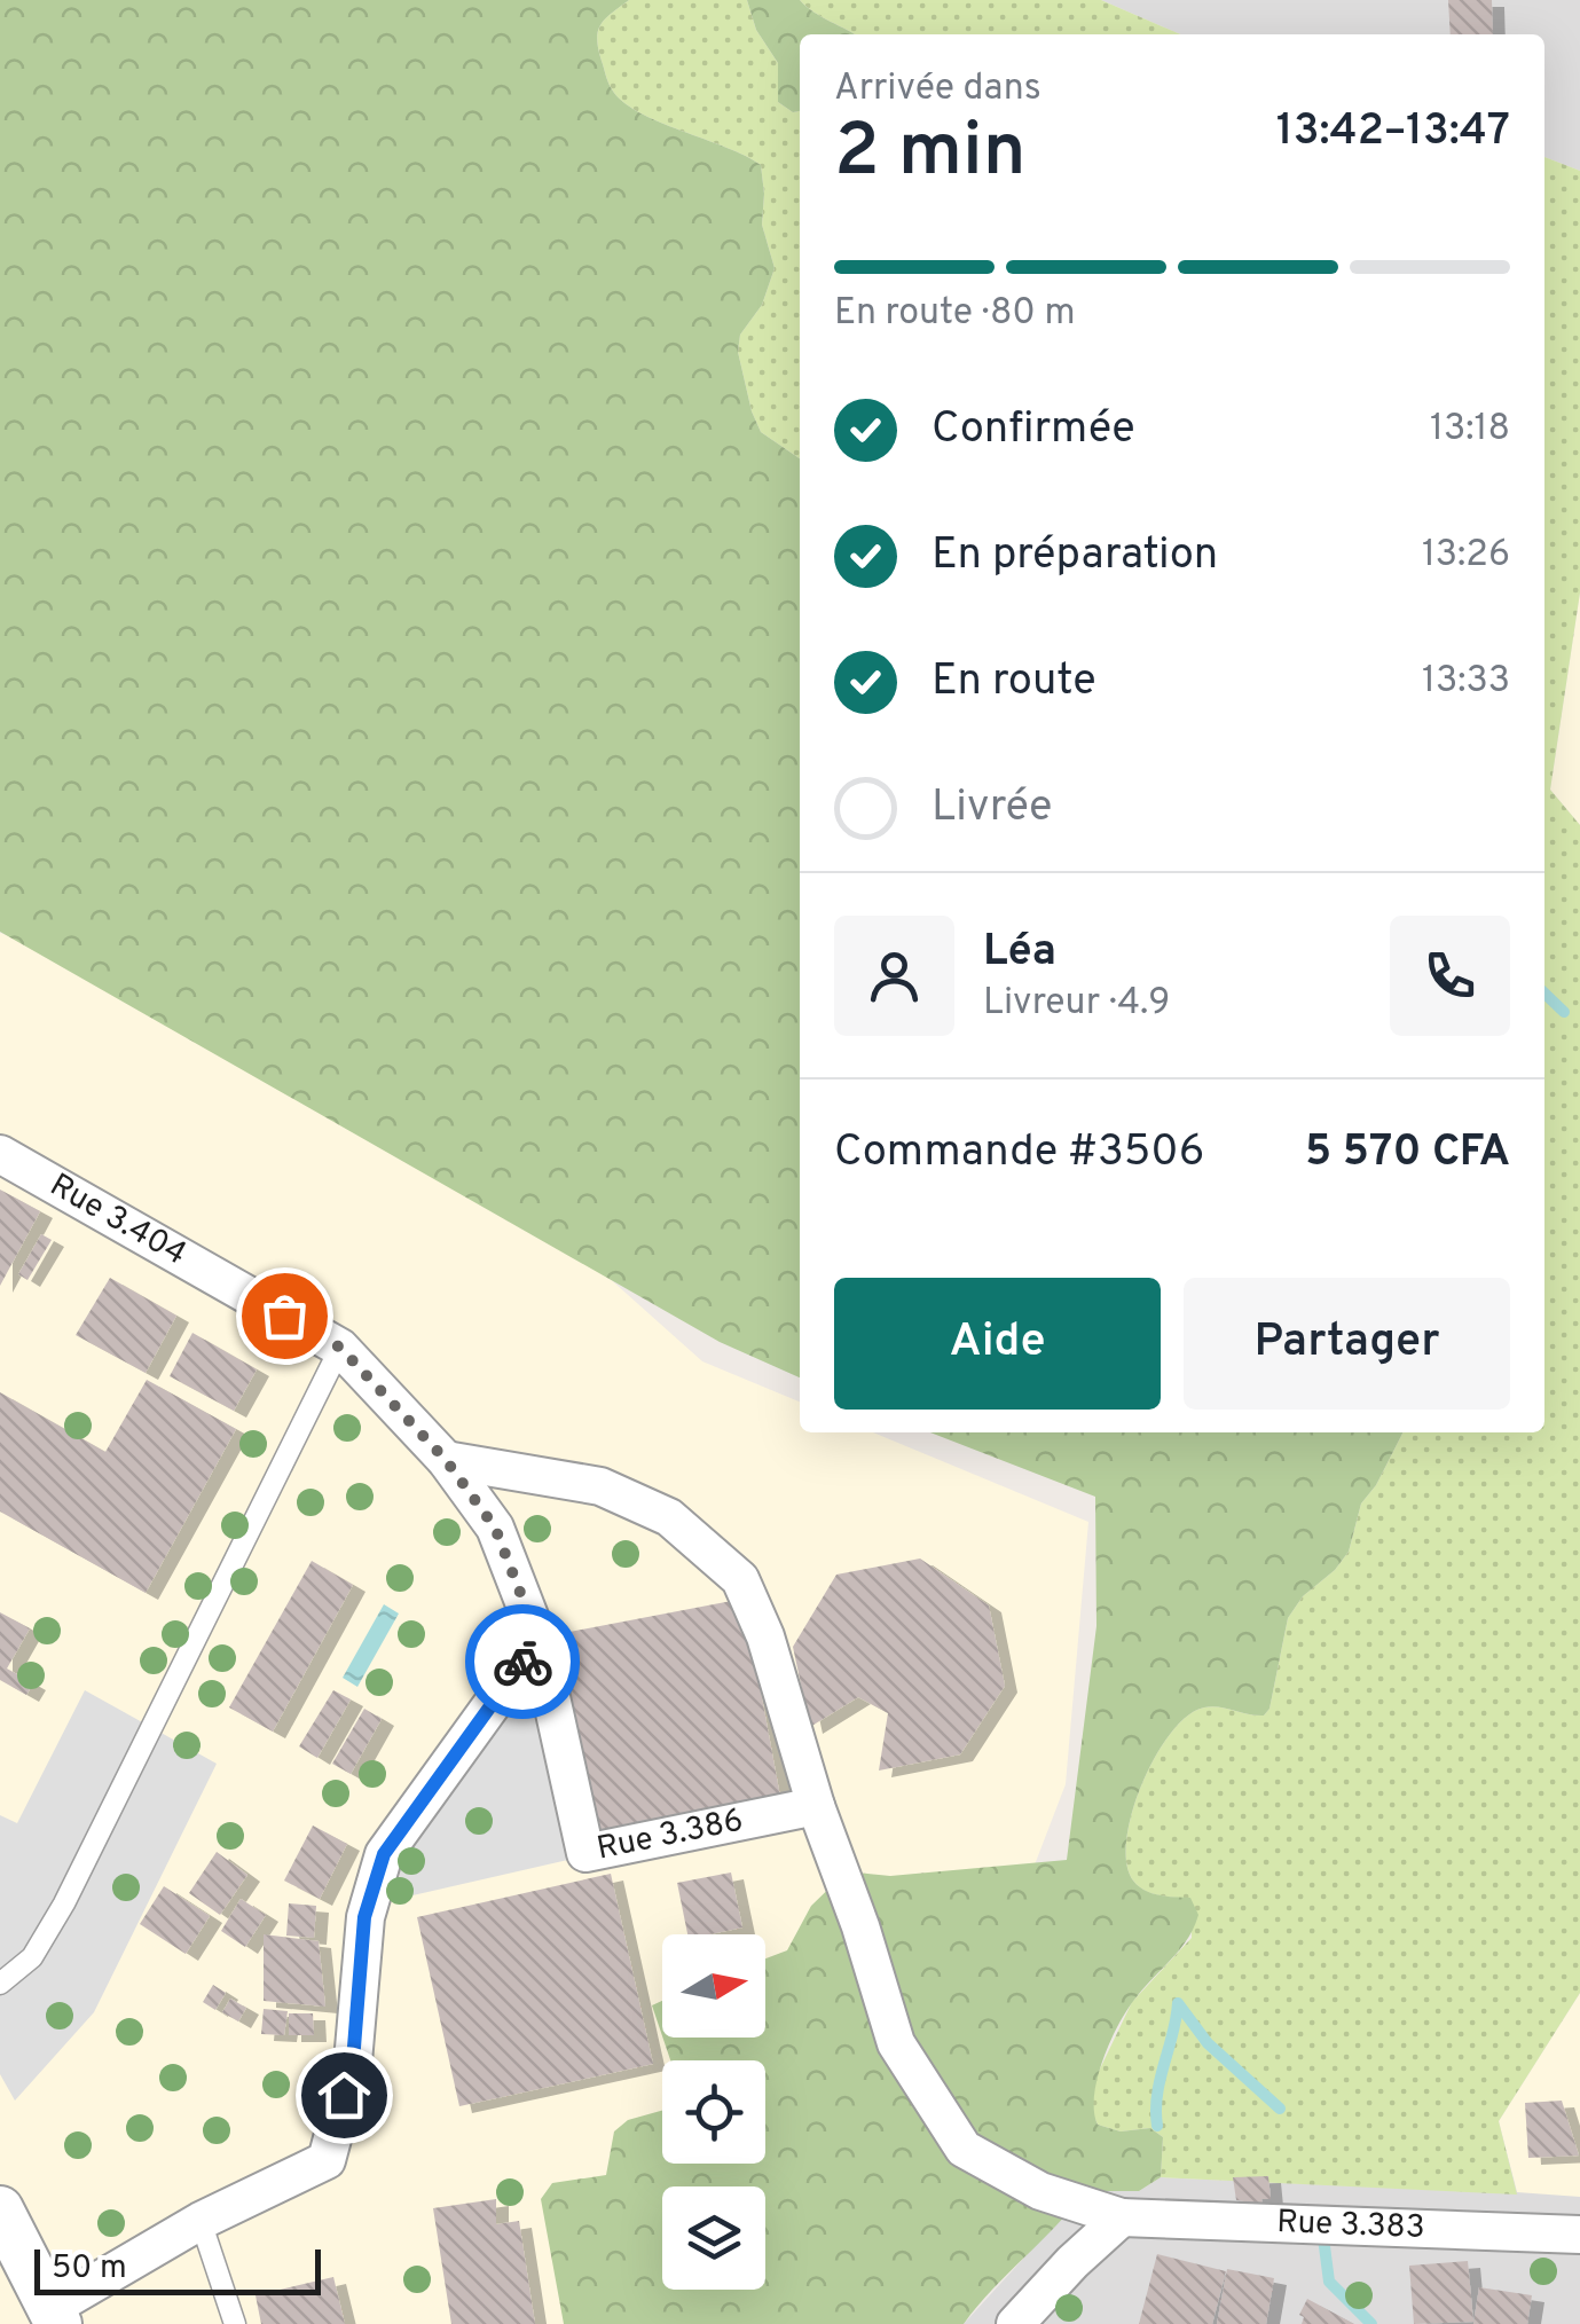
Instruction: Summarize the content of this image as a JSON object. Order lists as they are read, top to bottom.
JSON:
{
  "streets": {
    "street": ["Rue 3.404", "Rue 3.386", "Rue 3.383"]
  },
  "crossings": [
    ["Rue 3.404", "Rue 3.386"]
  ],
  "scale_bar": "50 m",
  "north": "right",
  "page": {
    "heading": ["2 min", "Arrivée dans", "13:42–13:47"],
    "panel": [
      "Léa",
      "Livreur · 4.9",
      "Commande #3506",
      "5 570 CFA"
    ],
    "bar": "En route · 80 m",
    "list": [
      ["Confirmée", "13:18"],
      ["En préparation", "13:26"],
      ["En route", "13:33"],
      "Livrée"
    ],
    "buttons": ["Aide", "Partager"],
    "scale": "50 m"
  }
}
